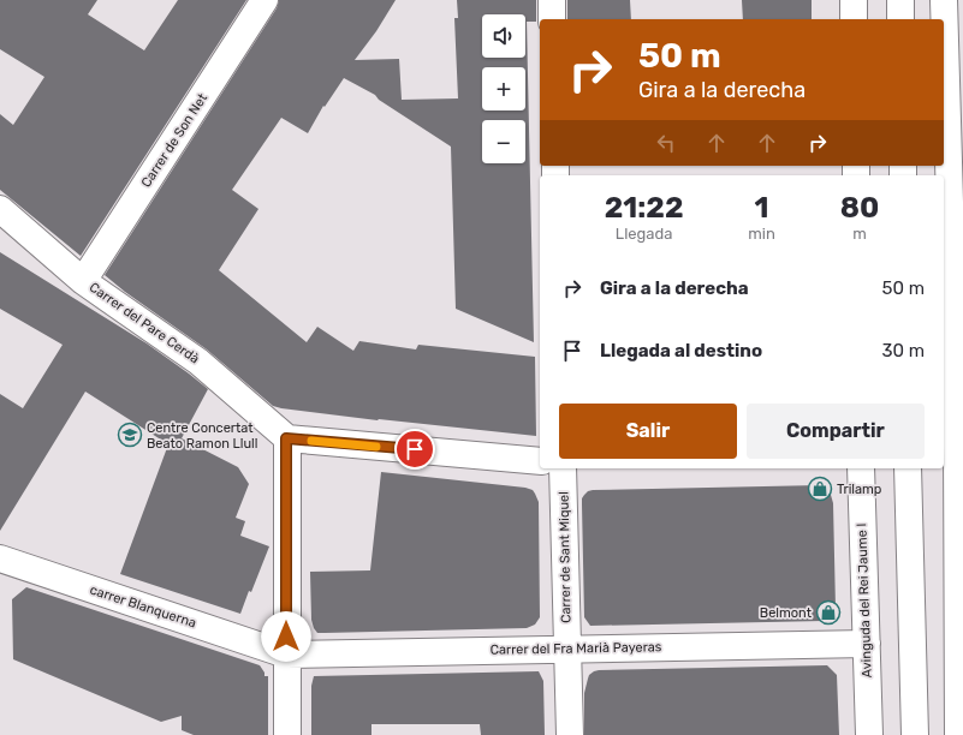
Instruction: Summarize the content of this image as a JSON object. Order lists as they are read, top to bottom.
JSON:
{
  "streets": {
    "main road": [
      "Carrer de Son Net",
      "Carrer del Pare Cerdà",
      "Carrer de Sant Miquel",
      "Avinguda del Rei Jaume I",
      "carrer Blanquerna",
      "Carrer del Fra Marià Payeras"
    ]
  },
  "crossings": [
    ["Carrer de Son Net", "Carrer del Pare Cerdà"],
    ["Carrer de Sant Miquel", "Carrer del Fra Marià Payeras"],
    ["Avinguda del Rei Jaume I", "Carrer del Fra Marià Payeras"],
    ["carrer Blanquerna", "Carrer del Fra Marià Payeras"]
  ],
  "places": {
    "school or university": ["Centre Concertat Beato Ramon Llull"],
    "shop": ["Trilamp", "Belmont"]
  },
  "page": {
    "map_buttons": ["+", "−"],
    "turn": ["50 m", "Gira a la derecha"],
    "eta": [
      "21:22",
      "Llegada",
      "1",
      "min",
      "80",
      "m"
    ],
    "list": [
      {
        "name": "Gira a la derecha",
        "value": "50 m"
      },
      {
        "name": "Llegada al destino",
        "value": "30 m"
      }
    ],
    "buttons": ["Salir", "Compartir"]
  }
}
